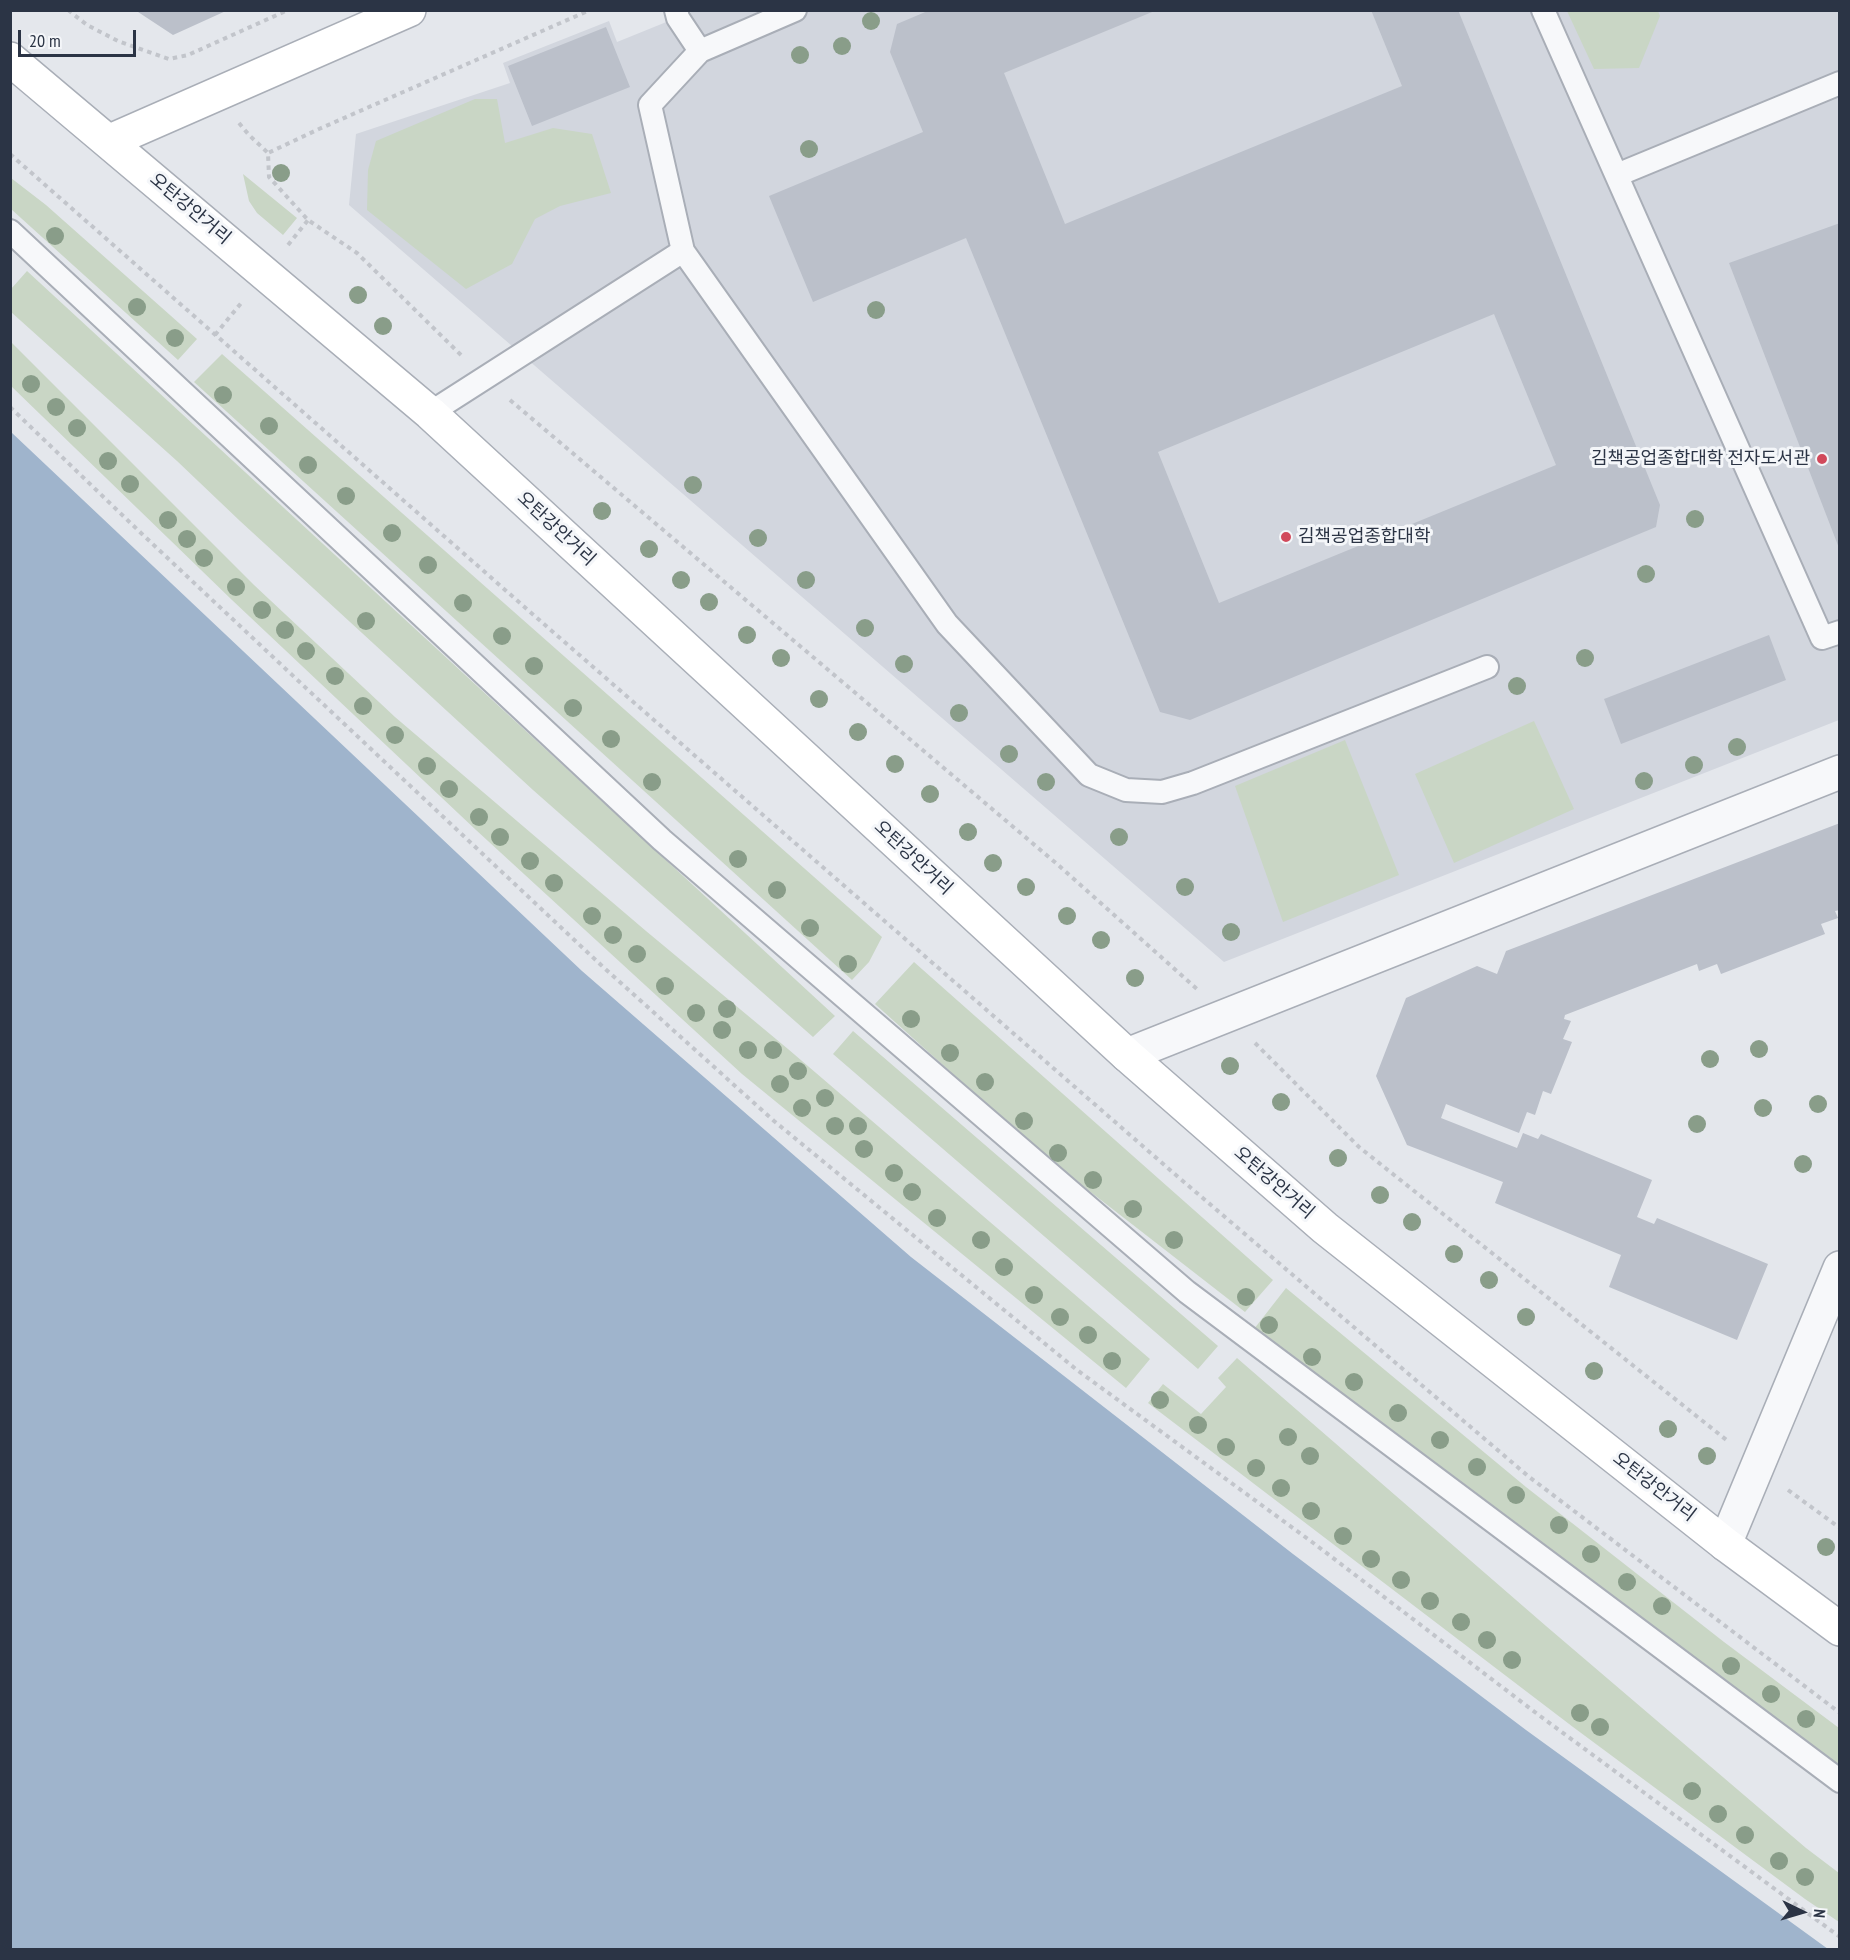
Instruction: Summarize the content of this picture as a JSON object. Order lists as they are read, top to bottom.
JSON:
{
  "streets": {
    "main road": ["오탄강안거리"]
  },
  "places": ["김책공업종합대학 전자도서관", "김책공업종합대학"],
  "scale_bar": "20 m",
  "north": "right"
}
